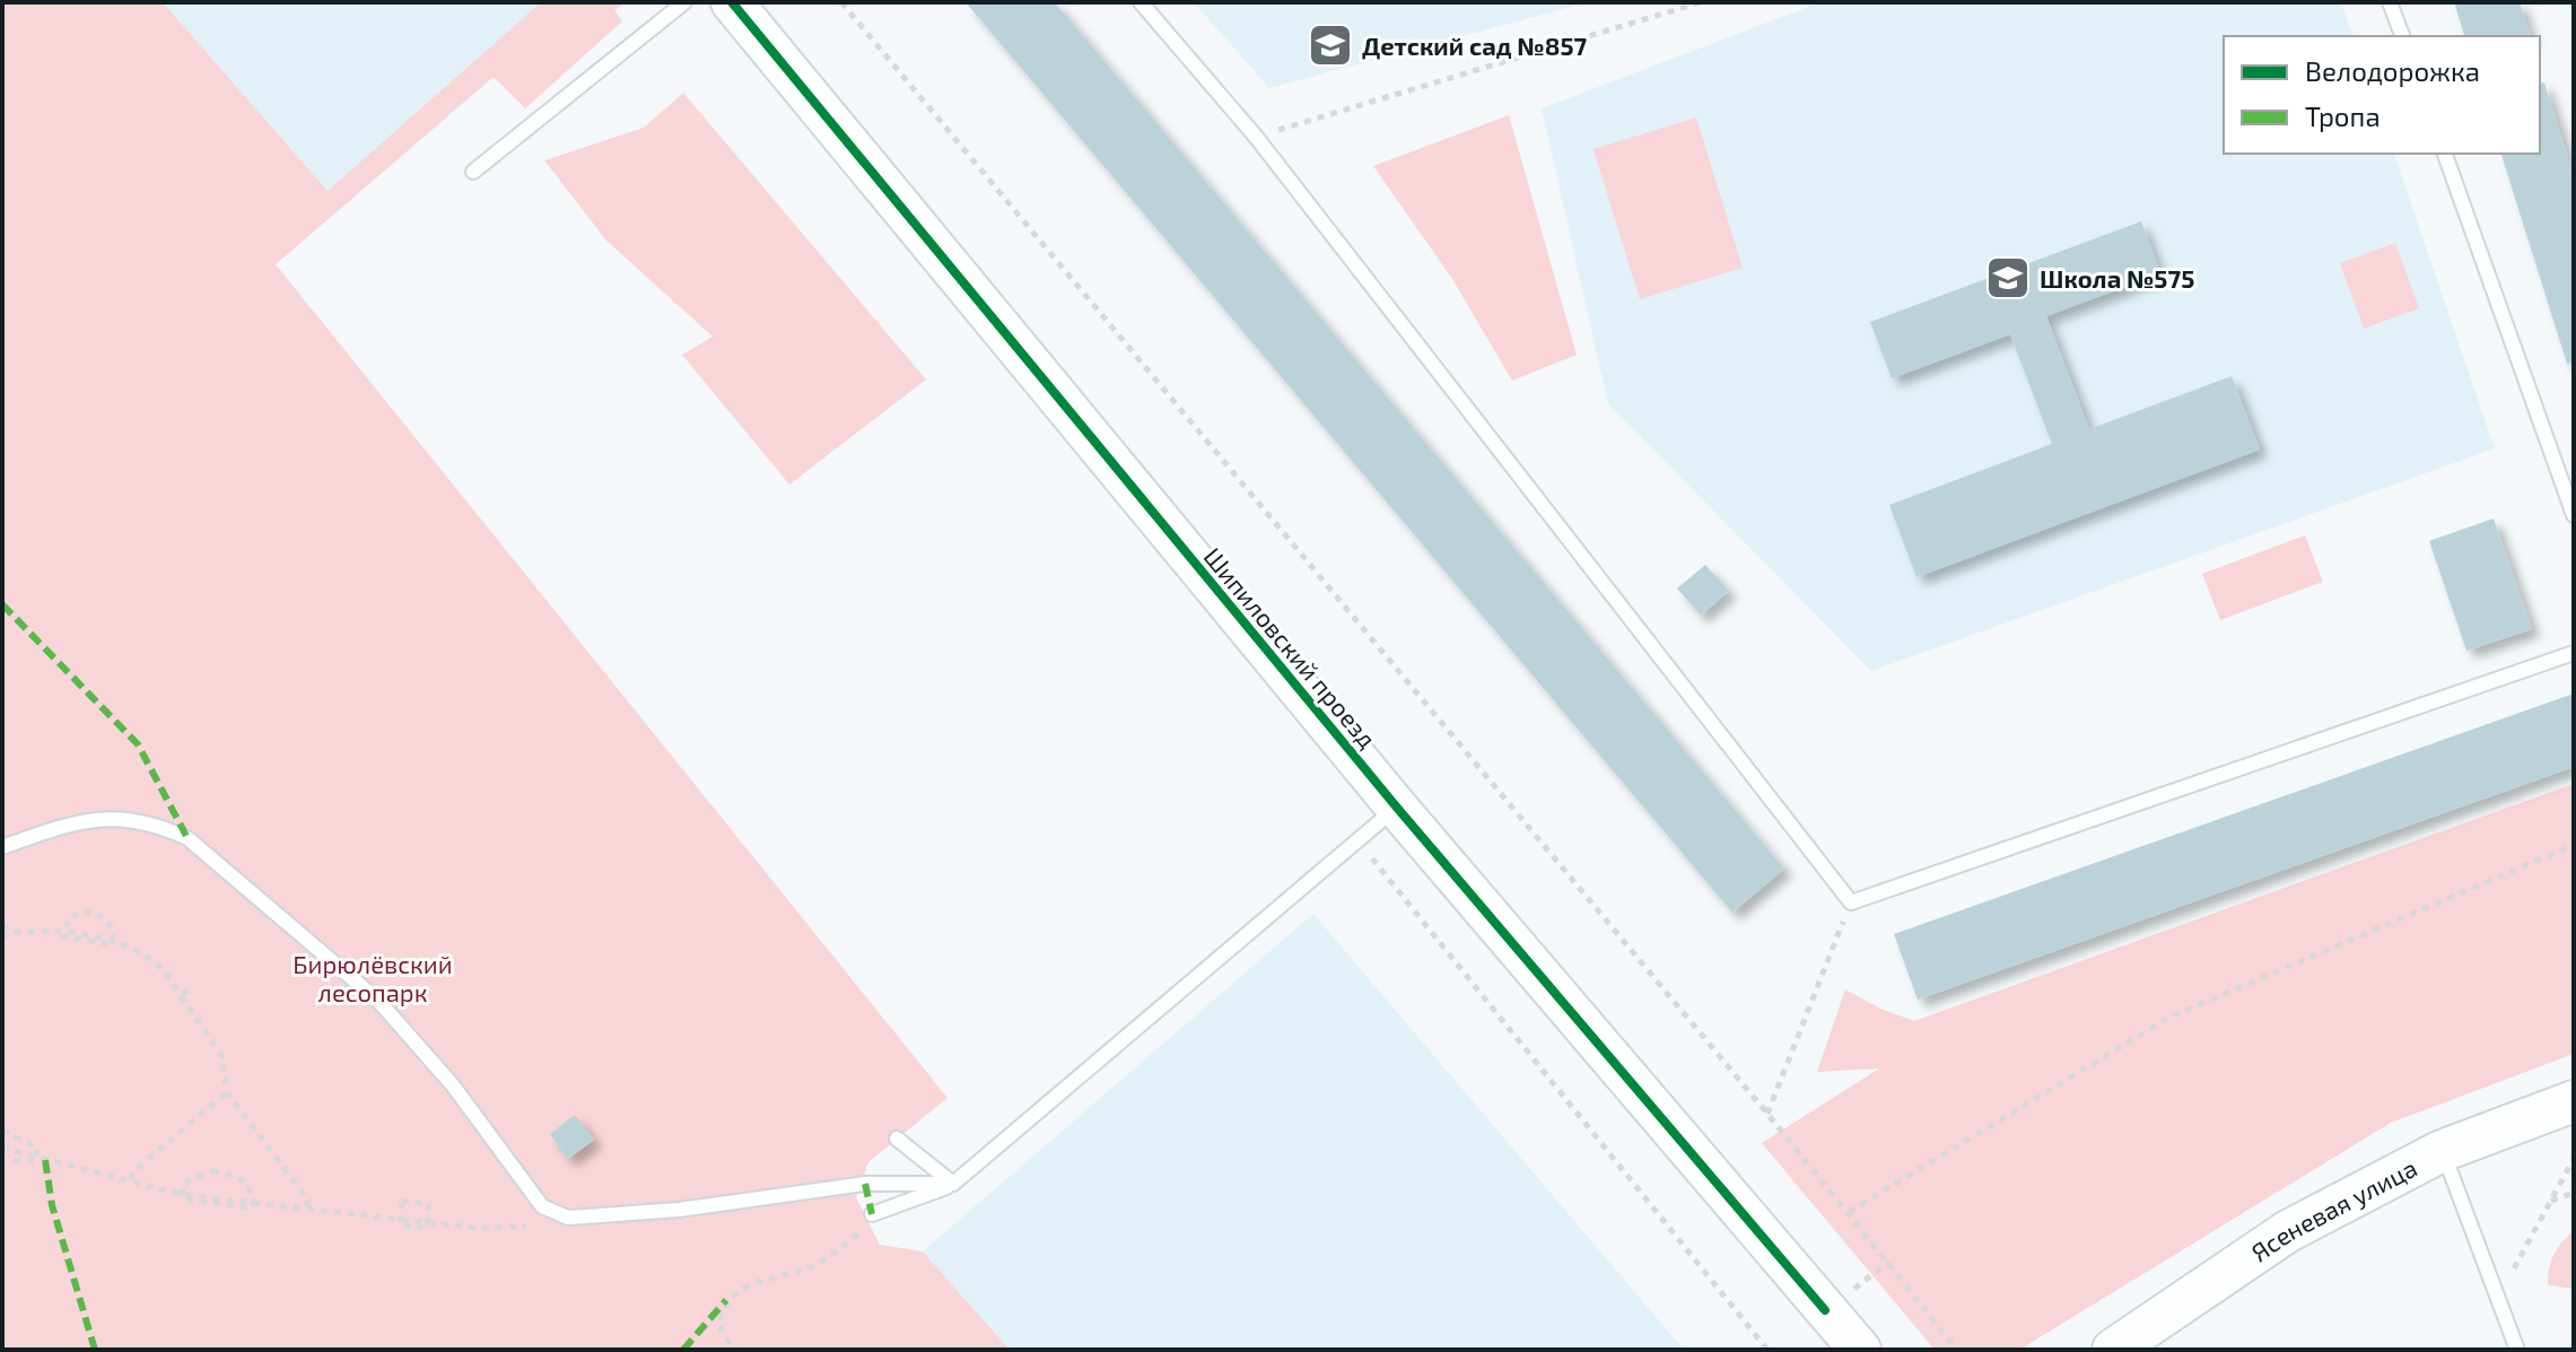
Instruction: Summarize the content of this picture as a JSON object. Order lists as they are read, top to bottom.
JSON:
{
  "streets": {
    "main road": ["Шипиловский проезд", "Ясеневая улица"]
  },
  "parks": ["Бирюлёвский лесопарк"],
  "places": {
    "school or university": ["Детский сад №857", "Школа №575"]
  },
  "legend": ["Велодорожка", "Тропа"]
}
